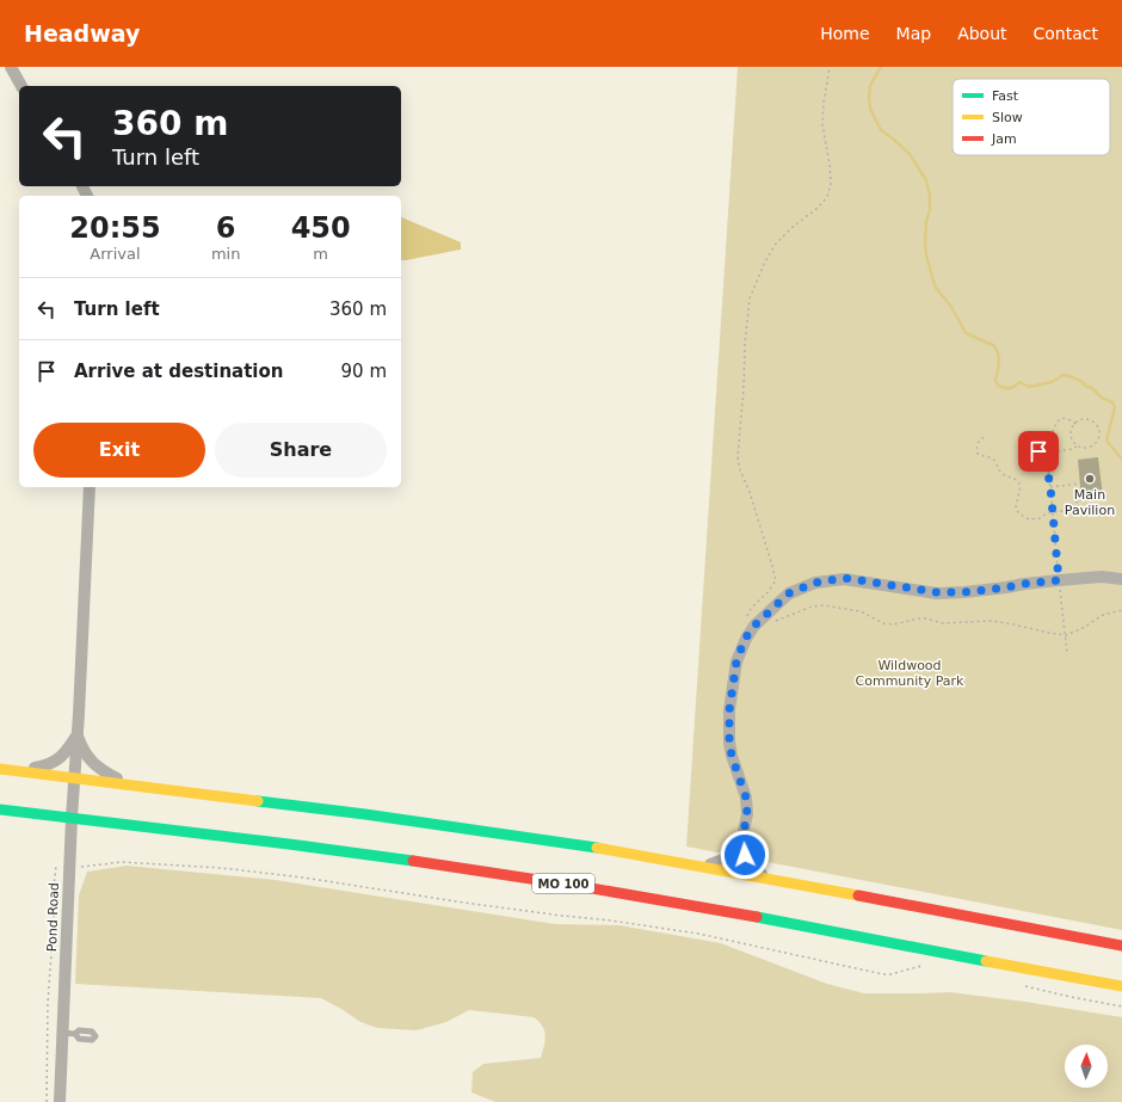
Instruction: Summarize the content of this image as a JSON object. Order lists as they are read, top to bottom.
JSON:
{
  "streets": {
    "highway": ["MO 100"],
    "street": ["Pond Road"]
  },
  "crossings": [
    ["MO 100", "Pond Road"]
  ],
  "parks": ["Wildwood Community Park"],
  "places": ["Main Pavilion"],
  "legend": ["Fast", "Slow", "Jam"],
  "north": "top",
  "page": {
    "header": "Headway",
    "nav": [
      "Home",
      "Map",
      "About",
      "Contact"
    ],
    "turn": ["360 m", "Turn left"],
    "eta": [
      "20:55",
      "Arrival",
      "6",
      "min",
      "450",
      "m"
    ],
    "list": [
      {
        "name": "Turn left",
        "value": "360 m"
      },
      {
        "name": "Arrive at destination",
        "value": "90 m"
      }
    ],
    "buttons": ["Exit", "Share"]
  }
}
